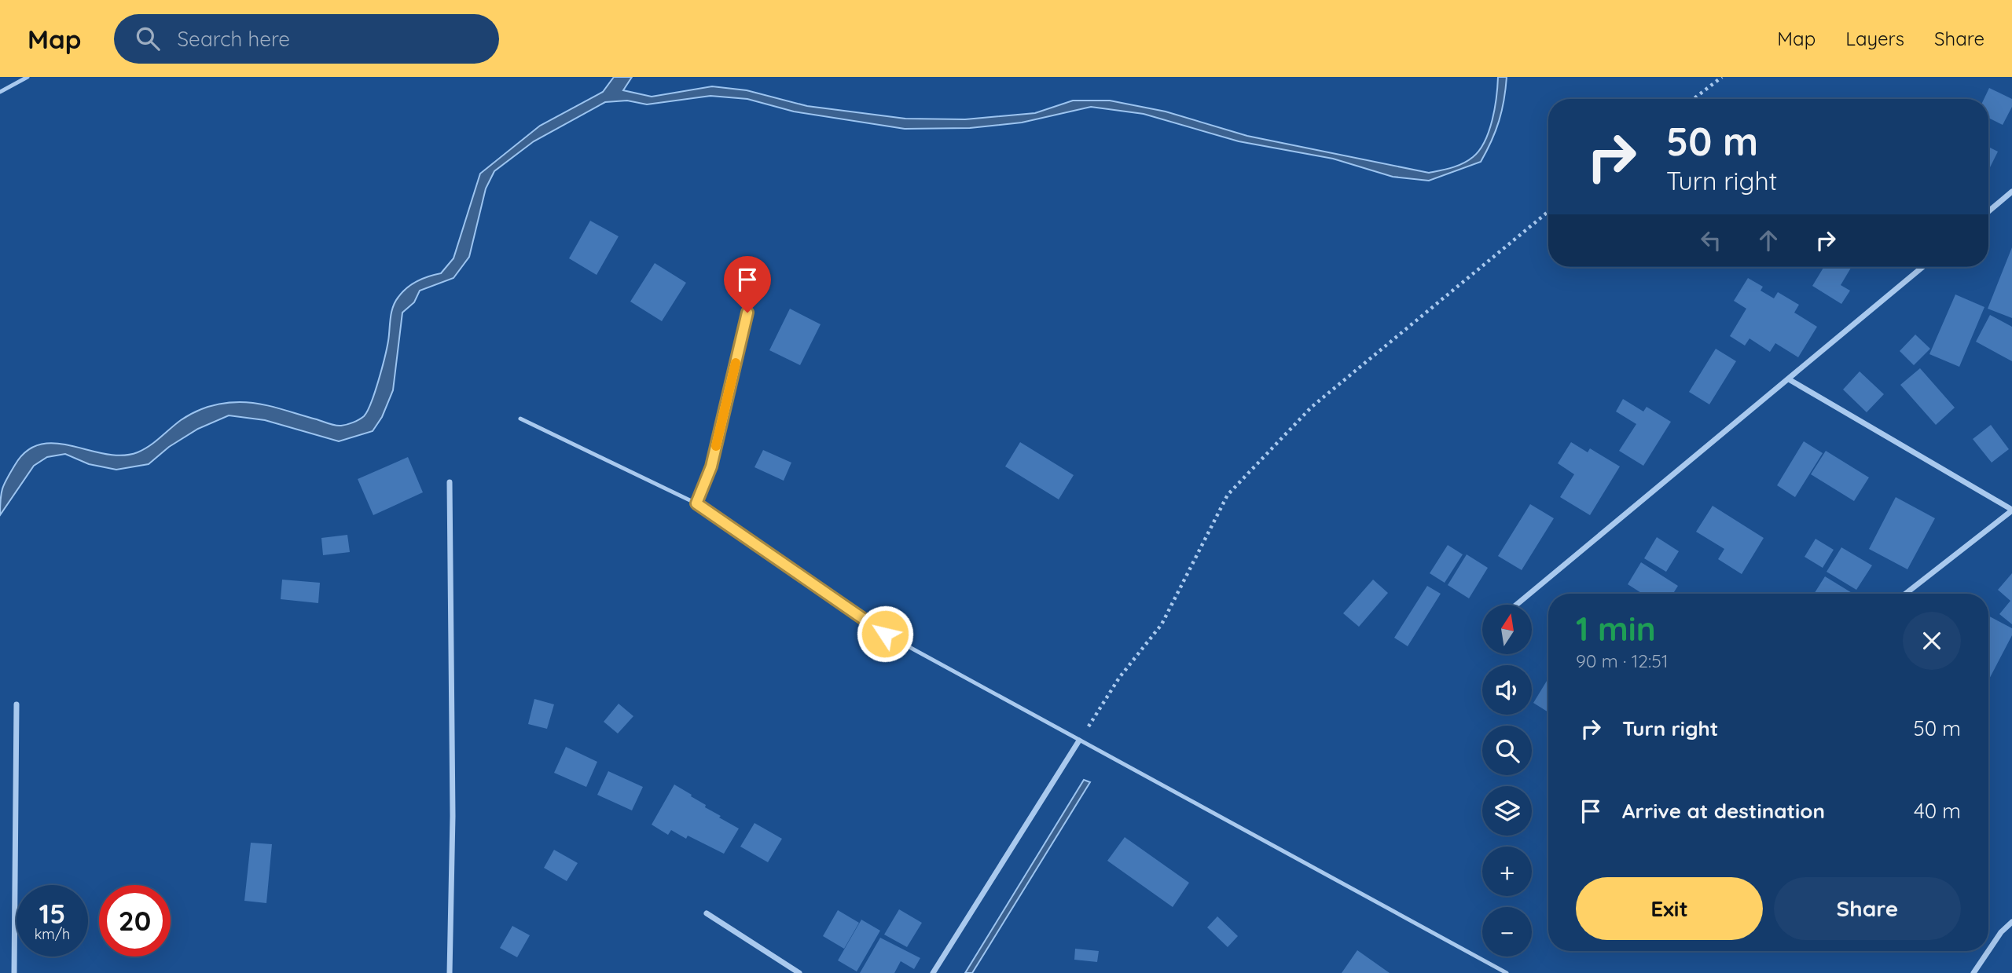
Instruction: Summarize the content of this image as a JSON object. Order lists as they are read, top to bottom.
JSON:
{
  "north": "top",
  "page": {
    "header": "Map",
    "search": "Search here",
    "nav": ["Map", "Layers", "Share"],
    "turn": ["50 m", "Turn right"],
    "heading": ["1 min", "90 m · 12:51"],
    "map_buttons": ["+", "−"],
    "list": [
      {
        "name": "Turn right",
        "value": "50 m"
      },
      {
        "name": "Arrive at destination",
        "value": "40 m"
      }
    ],
    "buttons": ["Exit", "Share"],
    "speed": "15 km/h",
    "limit": "20"
  }
}
